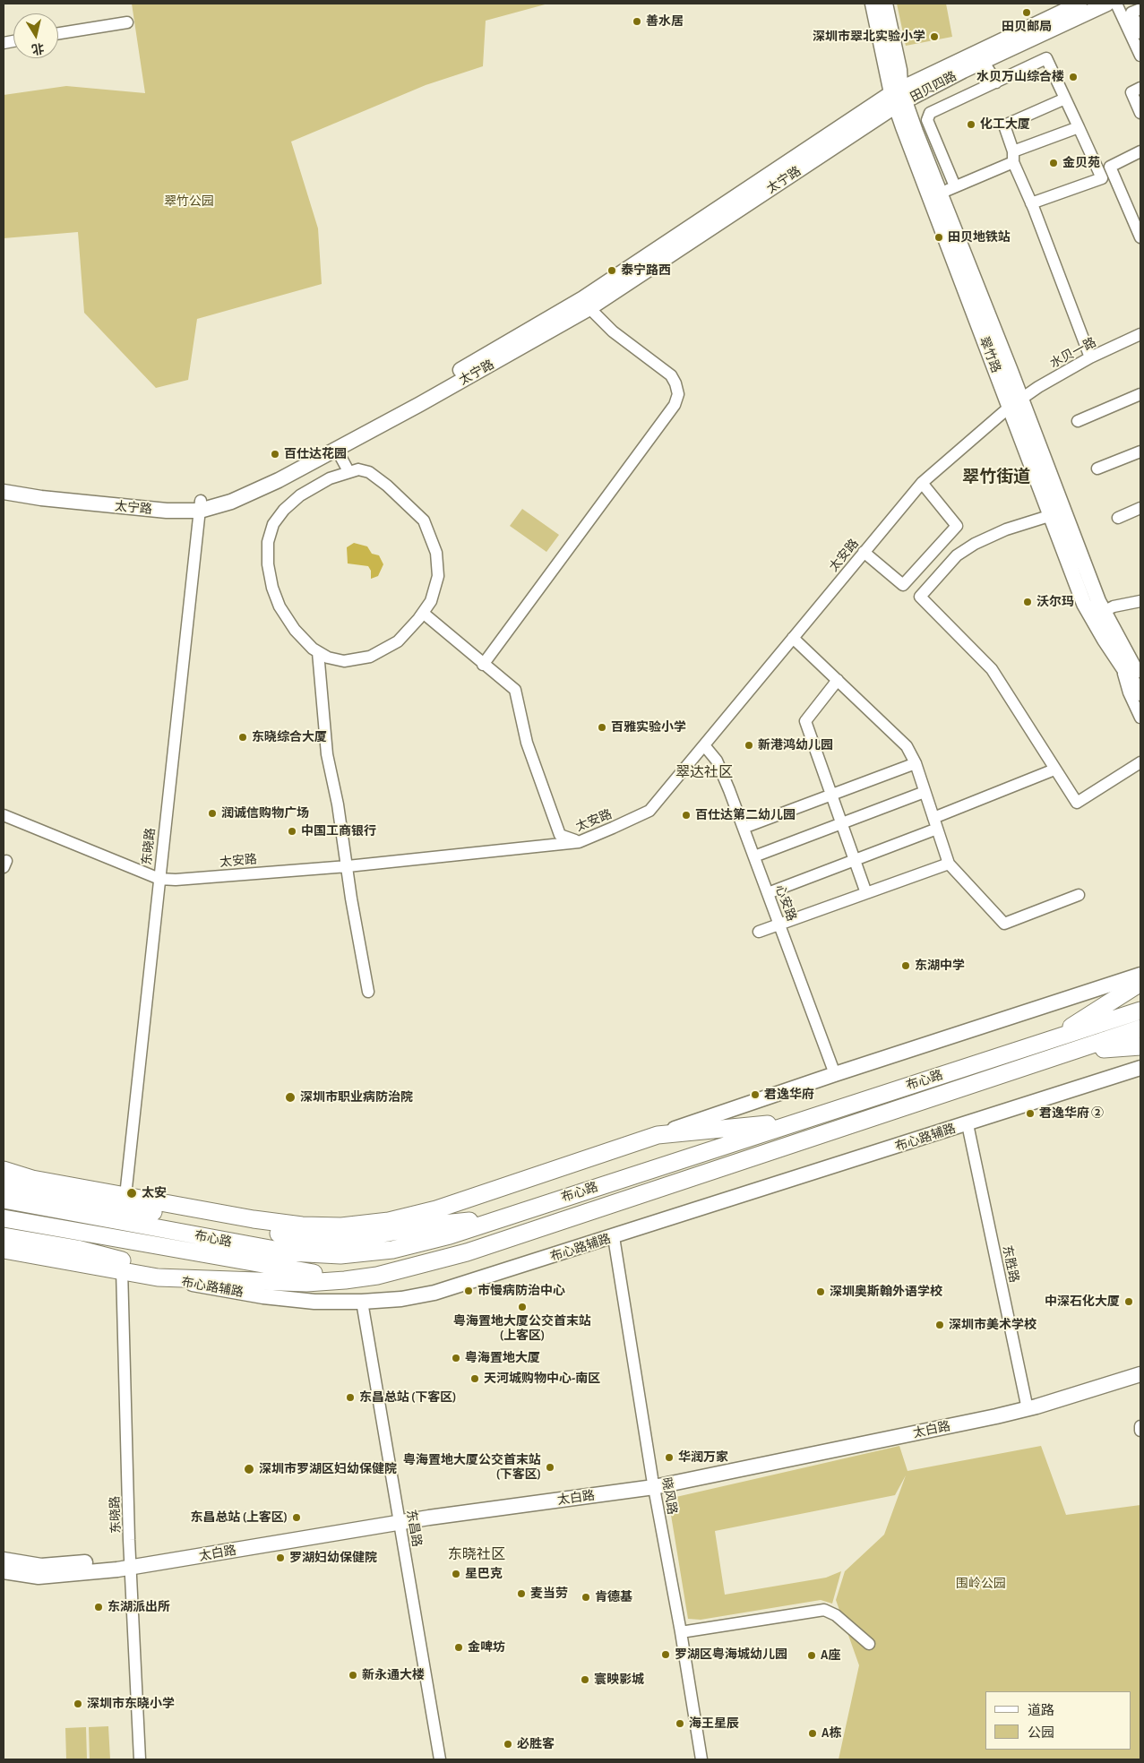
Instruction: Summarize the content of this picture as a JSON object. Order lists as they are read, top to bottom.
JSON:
{
  "streets": {
    "highway": ["布心路", "布心路辅路"],
    "main road": [
      "田贝四路",
      "太宁路",
      "翠竹路",
      "太白路"
    ],
    "street": [
      "水贝一路",
      "太安路",
      "东晓路",
      "心安路",
      "东胜路",
      "晓风路",
      "东昌路"
    ]
  },
  "crossings": [
    ["田贝四路", "太宁路"],
    ["田贝四路", "翠竹路"],
    ["太宁路", "翠竹路"],
    ["太宁路", "东晓路"],
    ["水贝一路", "翠竹路"],
    ["水贝一路", "太安路"],
    ["翠竹路", "太安路"],
    ["太安路", "东晓路"],
    ["太安路", "心安路"],
    ["东晓路", "布心路辅路"],
    ["东晓路", "太白路"],
    ["布心路", "布心路辅路"],
    ["布心路辅路", "东胜路"],
    ["布心路辅路", "晓风路"],
    ["布心路辅路", "东昌路"],
    ["东胜路", "太白路"],
    ["太白路", "晓风路"],
    ["太白路", "东昌路"]
  ],
  "districts": ["翠竹街道", "翠达社区", "东晓社区"],
  "parks": ["翠竹公园", "围岭公园"],
  "places": [
    "田贝邮局",
    "善水居",
    "深圳市翠北实验小学",
    "水贝万山综合楼",
    "化工大厦",
    "金贝苑",
    "田贝地铁站",
    "泰宁路西",
    "百仕达花园",
    "沃尔玛",
    "百雅实验小学",
    "东晓综合大厦",
    "新港鸿幼儿园",
    "润诚信购物广场",
    "百仕达第二幼儿园",
    "中国工商银行",
    "东湖中学",
    "君逸华府",
    "深圳市职业病防治院",
    "君逸华府 ②",
    "太安",
    "市慢病防治中心",
    "深圳奥斯翰外语学校",
    "中深石化大厦",
    "粤海置地大厦公交首末站 (上客区)",
    "深圳市美术学校",
    "粤海置地大厦",
    "天河城购物中心-南区",
    "东昌总站 (下客区)",
    "华润万家",
    "粤海置地大厦公交首末站 (下客区)",
    "深圳市罗湖区妇幼保健院",
    "东昌总站 (上客区)",
    "罗湖妇幼保健院",
    "星巴克",
    "麦当劳",
    "肯德基",
    "东湖派出所",
    "金啤坊",
    "罗湖区粤海城幼儿园",
    "A座",
    "新永通大楼",
    "寰映影城",
    "深圳市东晓小学",
    "海王星辰",
    "A栋",
    "必胜客"
  ],
  "legend": ["道路", "公园"],
  "north": "bottom"
}
